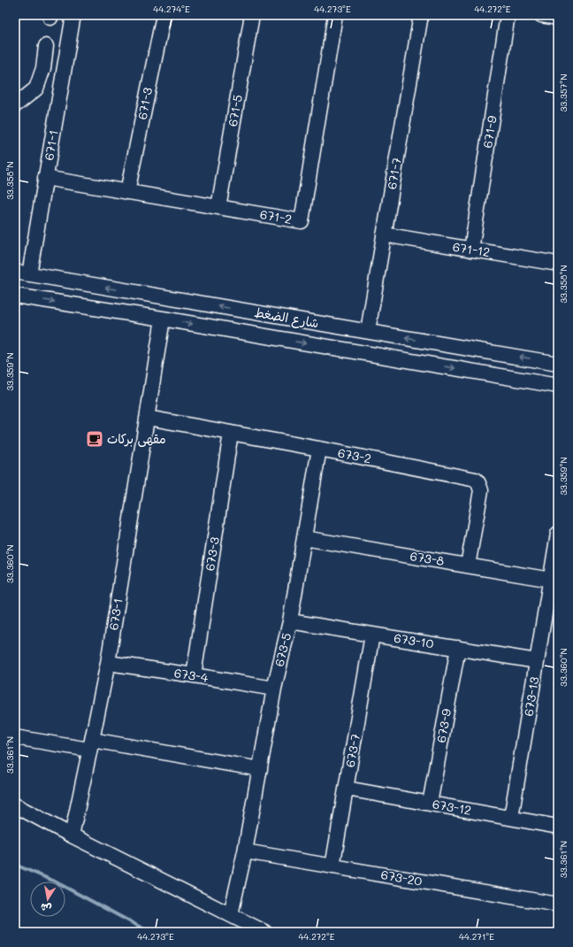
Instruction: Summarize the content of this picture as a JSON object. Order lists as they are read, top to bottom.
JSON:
{
  "streets": {
    "street": [
      "671-3",
      "671-5",
      "671-9",
      "671-1",
      "671-7",
      "671-2",
      "671-12",
      "شارع الضغط",
      "673-2",
      "673-3",
      "673-8",
      "673-1",
      "673-10",
      "673-5",
      "673-4",
      "673-13",
      "673-9",
      "673-7",
      "673-12",
      "673-20"
    ]
  },
  "crossings": [
    ["671-3", "671-2"],
    ["671-5", "671-2"],
    ["671-9", "671-12"],
    ["671-1", "671-2"],
    ["671-1", "شارع الضغط"],
    ["671-7", "671-12"],
    ["671-7", "شارع الضغط"],
    ["شارع الضغط", "673-1"],
    ["673-2", "673-3"],
    ["673-2", "673-8"],
    ["673-2", "673-1"],
    ["673-2", "673-5"],
    ["673-3", "673-4"],
    ["673-8", "673-5"],
    ["673-8", "673-13"],
    ["673-1", "673-4"],
    ["673-10", "673-5"],
    ["673-10", "673-13"],
    ["673-10", "673-9"],
    ["673-10", "673-7"],
    ["673-5", "673-4"],
    ["673-5", "673-20"],
    ["673-13", "673-12"],
    ["673-9", "673-12"],
    ["673-7", "673-12"],
    ["673-7", "673-20"]
  ],
  "places": {
    "cafe": ["مقهى بركات"]
  },
  "north": "bottom",
  "coordinates": [
    "44.274°E",
    "44.273°E",
    "44.272°E",
    "33.357°N",
    "33.358°N",
    "33.359°N",
    "33.360°N",
    "33.361°N",
    "44.271°E"
  ]
}
